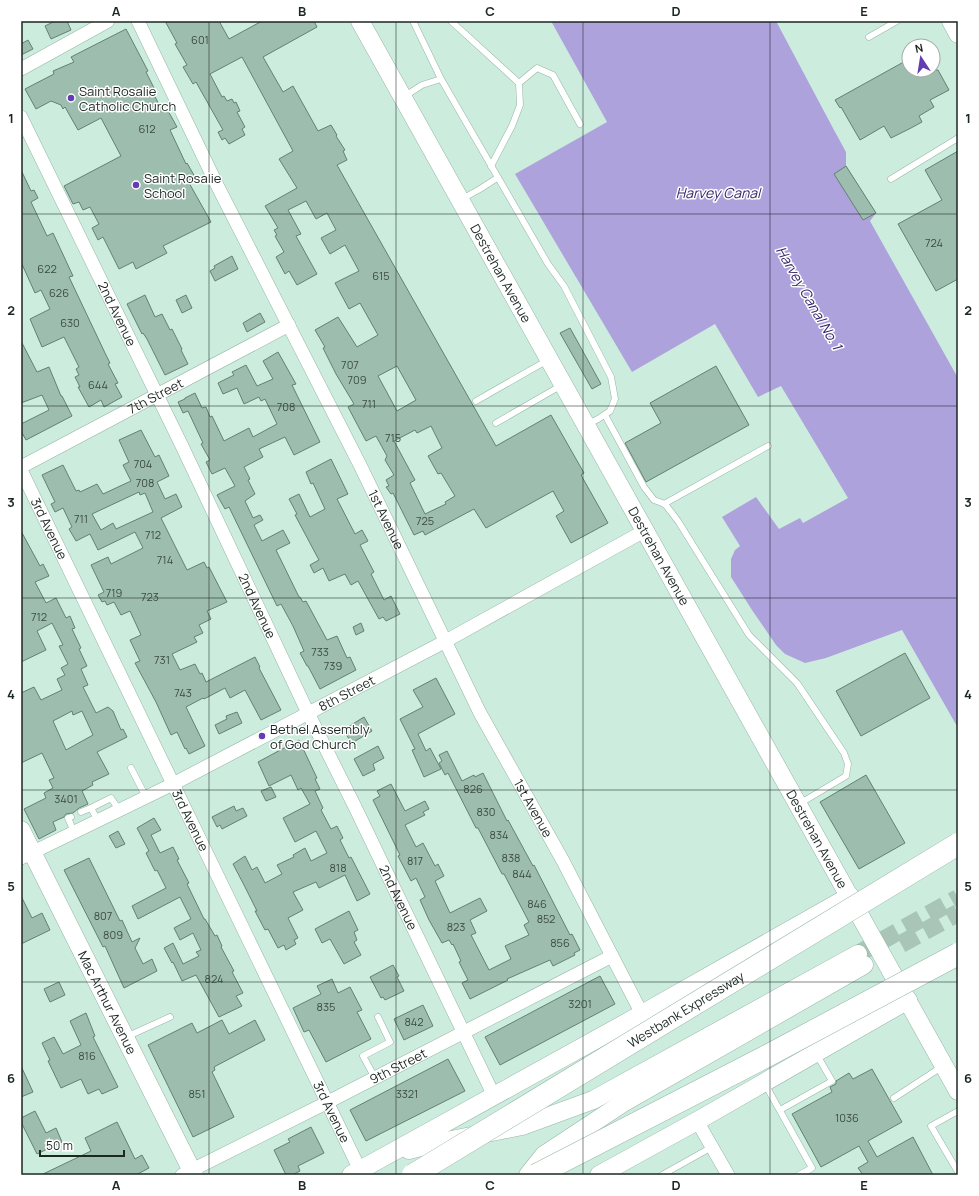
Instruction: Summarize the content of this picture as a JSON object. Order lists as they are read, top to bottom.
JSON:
{
  "streets": {
    "highway": ["Westbank Expressway"],
    "main road": ["Destrehan Avenue", "Mac Arthur Avenue"],
    "street": [
      "2nd Avenue",
      "7th Street",
      "1st Avenue",
      "3rd Avenue",
      "8th Street",
      "9th Street"
    ]
  },
  "crossings": [
    ["Destrehan Avenue", "8th Street"],
    ["Destrehan Avenue", "Westbank Expressway"],
    ["2nd Avenue", "7th Street"],
    ["2nd Avenue", "8th Street"],
    ["2nd Avenue", "Westbank Expressway"],
    ["2nd Avenue", "9th Street"],
    ["7th Street", "1st Avenue"],
    ["1st Avenue", "8th Street"],
    ["1st Avenue", "Westbank Expressway"],
    ["1st Avenue", "9th Street"],
    ["3rd Avenue", "8th Street"],
    ["3rd Avenue", "9th Street"],
    ["8th Street", "Mac Arthur Avenue"],
    ["Mac Arthur Avenue", "9th Street"]
  ],
  "water": ["Harvey Canal", "Harvey Canal No. 1"],
  "places": ["Saint Rosalie Catholic Church", "Saint Rosalie School", "Bethel Assembly of God Church"],
  "house_numbers": [
    "601",
    "612",
    "724",
    "622",
    "615",
    "626",
    "630",
    "707",
    "709",
    "644",
    "711",
    "708",
    "715",
    "704",
    "708",
    "711",
    "725",
    "712",
    "714",
    "719",
    "723",
    "712",
    "733",
    "731",
    "739",
    "743",
    "826",
    "3401",
    "830",
    "834",
    "838",
    "817",
    "818",
    "844",
    "846",
    "807",
    "852",
    "823",
    "809",
    "856",
    "824",
    "3201",
    "835",
    "842",
    "816",
    "851",
    "3321",
    "1036"
  ],
  "scale_bar": "50 m",
  "north": "top",
  "grid": {
    "columns": [
      "A",
      "B",
      "C",
      "D",
      "E"
    ],
    "rows": [
      "1",
      "2",
      "3",
      "4",
      "5",
      "6"
    ]
  }
}
